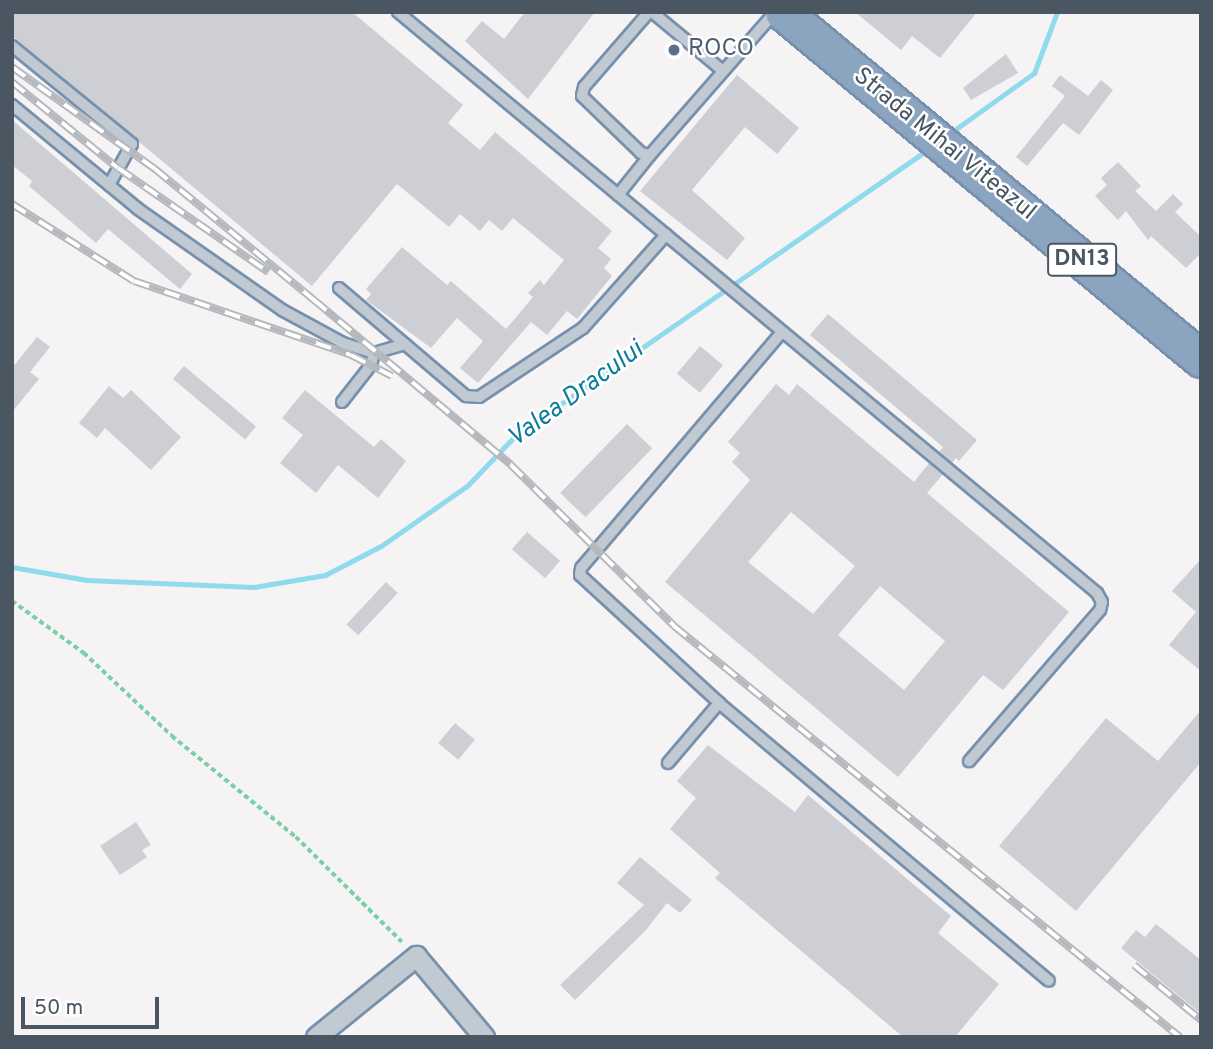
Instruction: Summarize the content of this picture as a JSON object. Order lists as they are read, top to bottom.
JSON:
{
  "streets": {
    "highway": ["Strada Mihai Viteazul", "DN13"]
  },
  "water": ["Valea Dracului"],
  "places": ["ROCO"],
  "scale_bar": "50 m"
}
